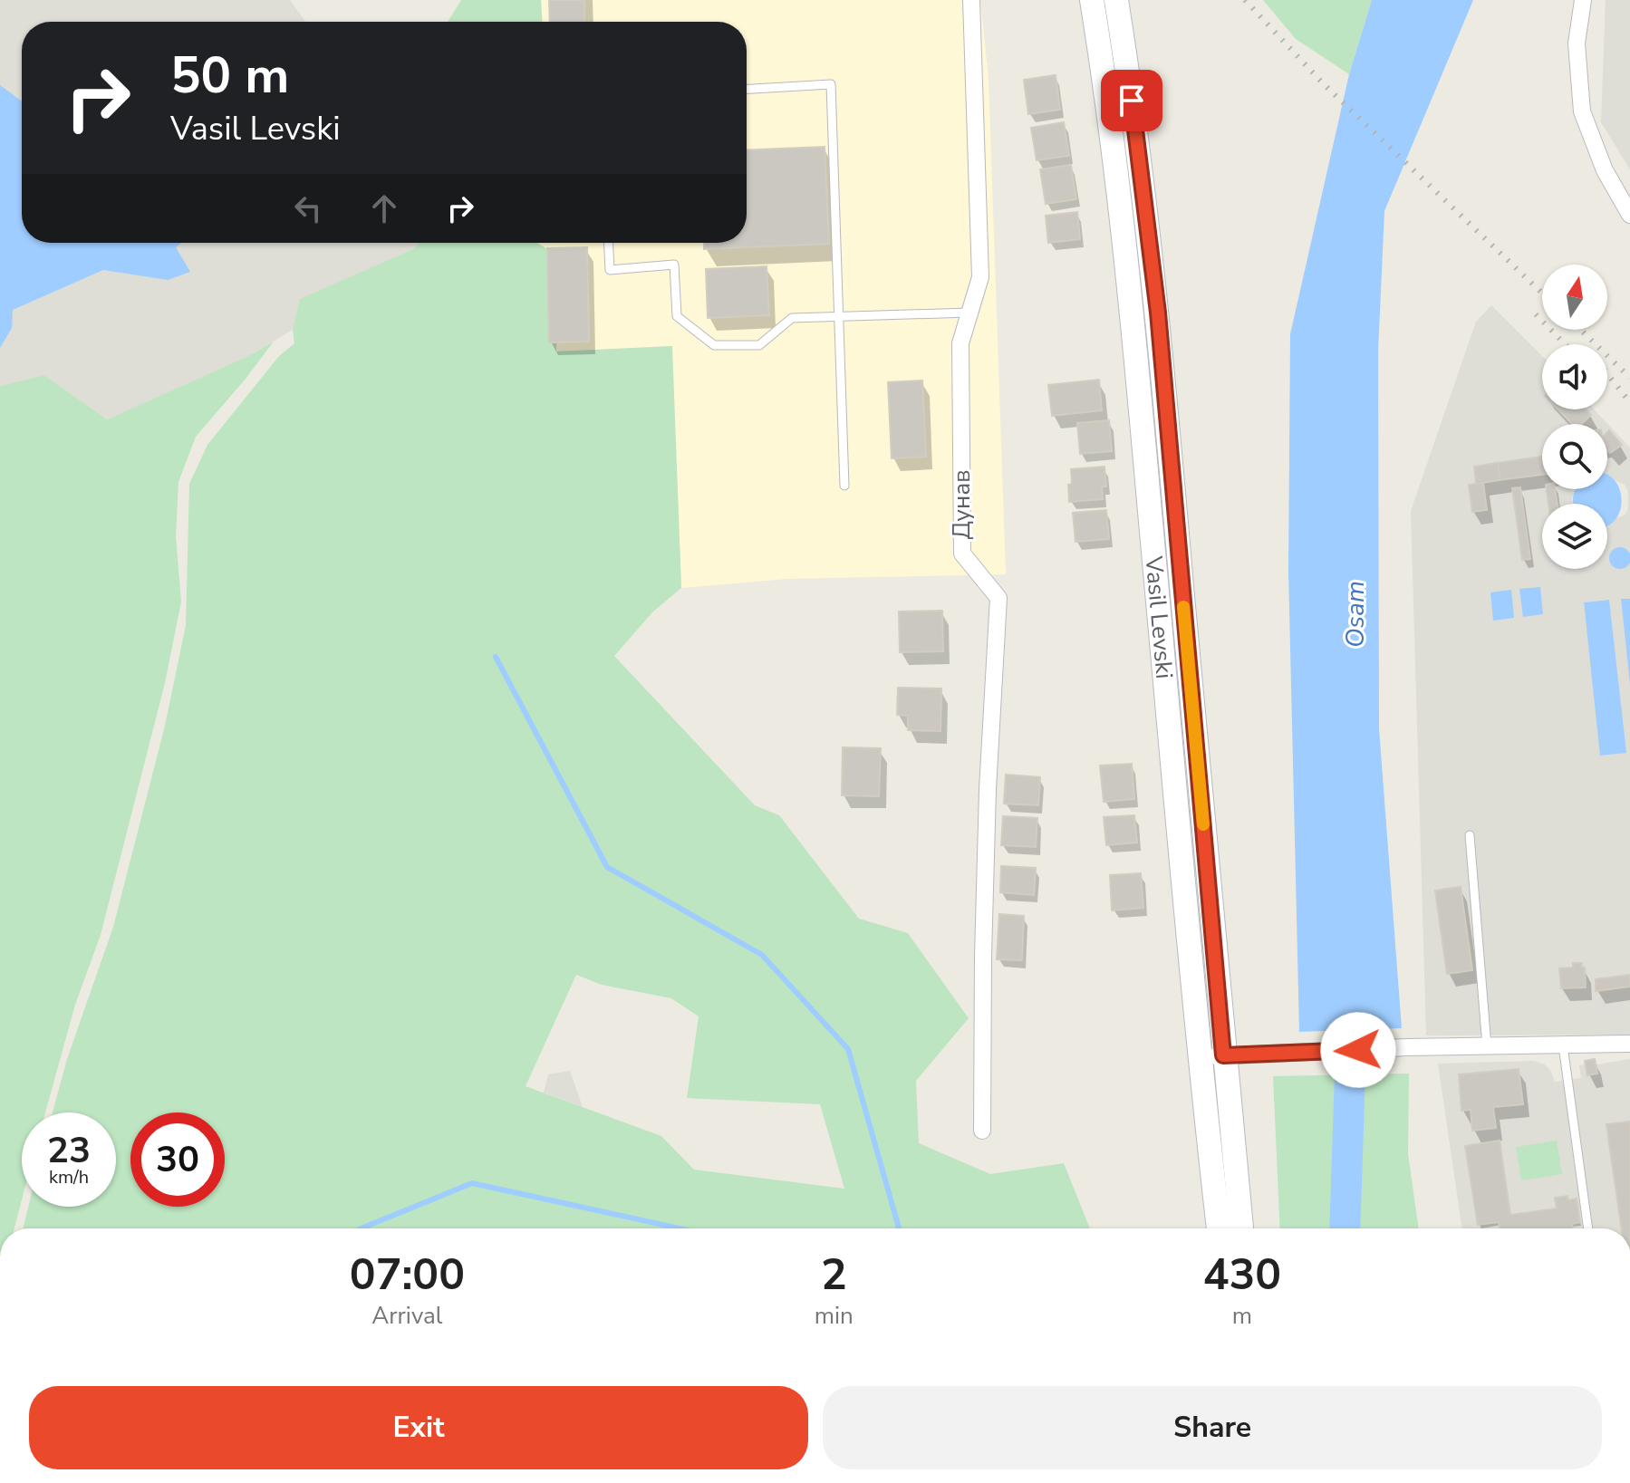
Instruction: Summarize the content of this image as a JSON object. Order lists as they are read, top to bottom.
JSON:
{
  "streets": {
    "main road": ["Vasil Levski"],
    "street": ["Дунав"]
  },
  "water": ["Osam"],
  "north": "top",
  "page": {
    "turn": ["50 m", "Vasil Levski"],
    "speed": "23 km/h",
    "limit": "30",
    "eta": [
      "07:00",
      "Arrival",
      "2",
      "min",
      "430",
      "m"
    ],
    "buttons": ["Exit", "Share"]
  }
}
